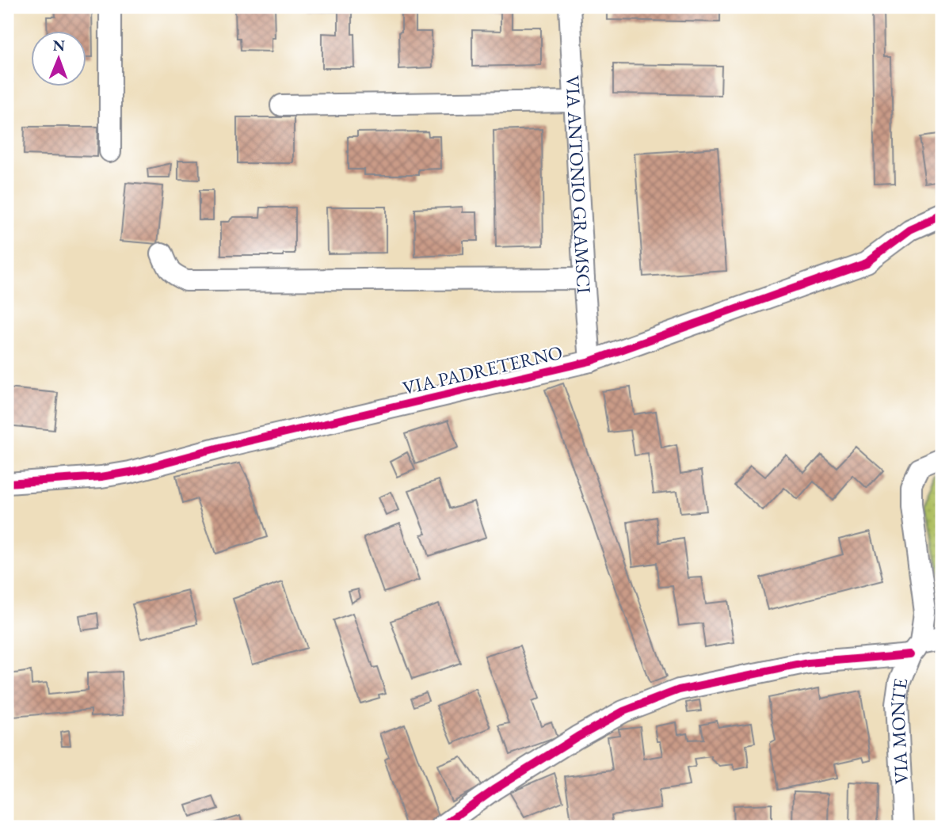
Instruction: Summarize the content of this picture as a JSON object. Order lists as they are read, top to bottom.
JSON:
{
  "streets": {
    "street": ["VIA ANTONIO GRAMSCI", "VIA PADRETERNO", "VIA MONTE"]
  },
  "crossings": [
    ["VIA ANTONIO GRAMSCI", "VIA PADRETERNO"]
  ],
  "north": "top"
}
